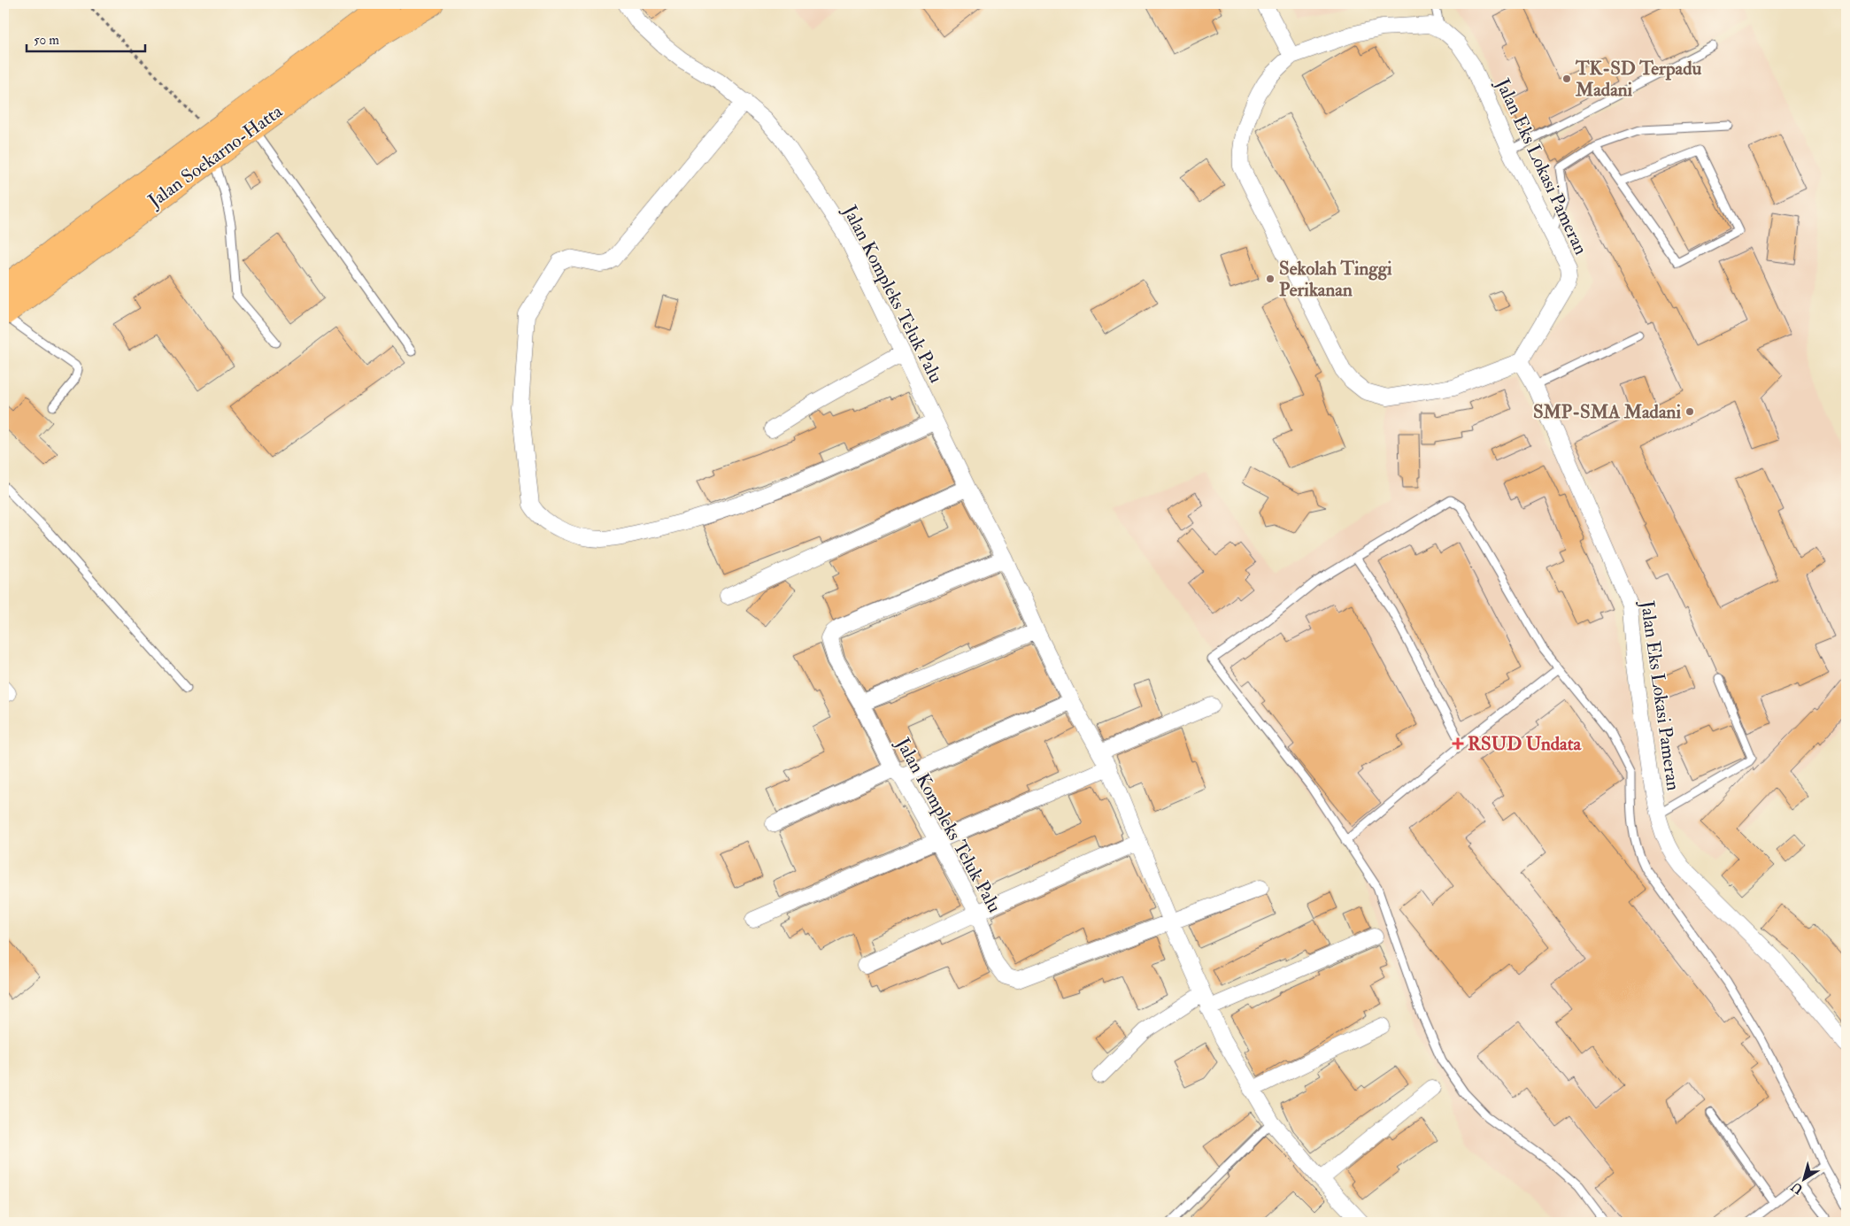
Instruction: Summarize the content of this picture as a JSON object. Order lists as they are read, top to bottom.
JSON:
{
  "streets": {
    "main road": ["Jalan Soekarno-Hatta"],
    "street": ["Jalan Eks Lokasi Pameran", "Jalan Kompleks Teluk Palu"]
  },
  "places": {
    "other": ["TK-SD Terpadu Madani", "Sekolah Tinggi Perikanan", "SMP-SMA Madani"],
    "health": ["RSUD Undata"]
  },
  "scale_bar": "50 m",
  "north": "bottom left"
}
